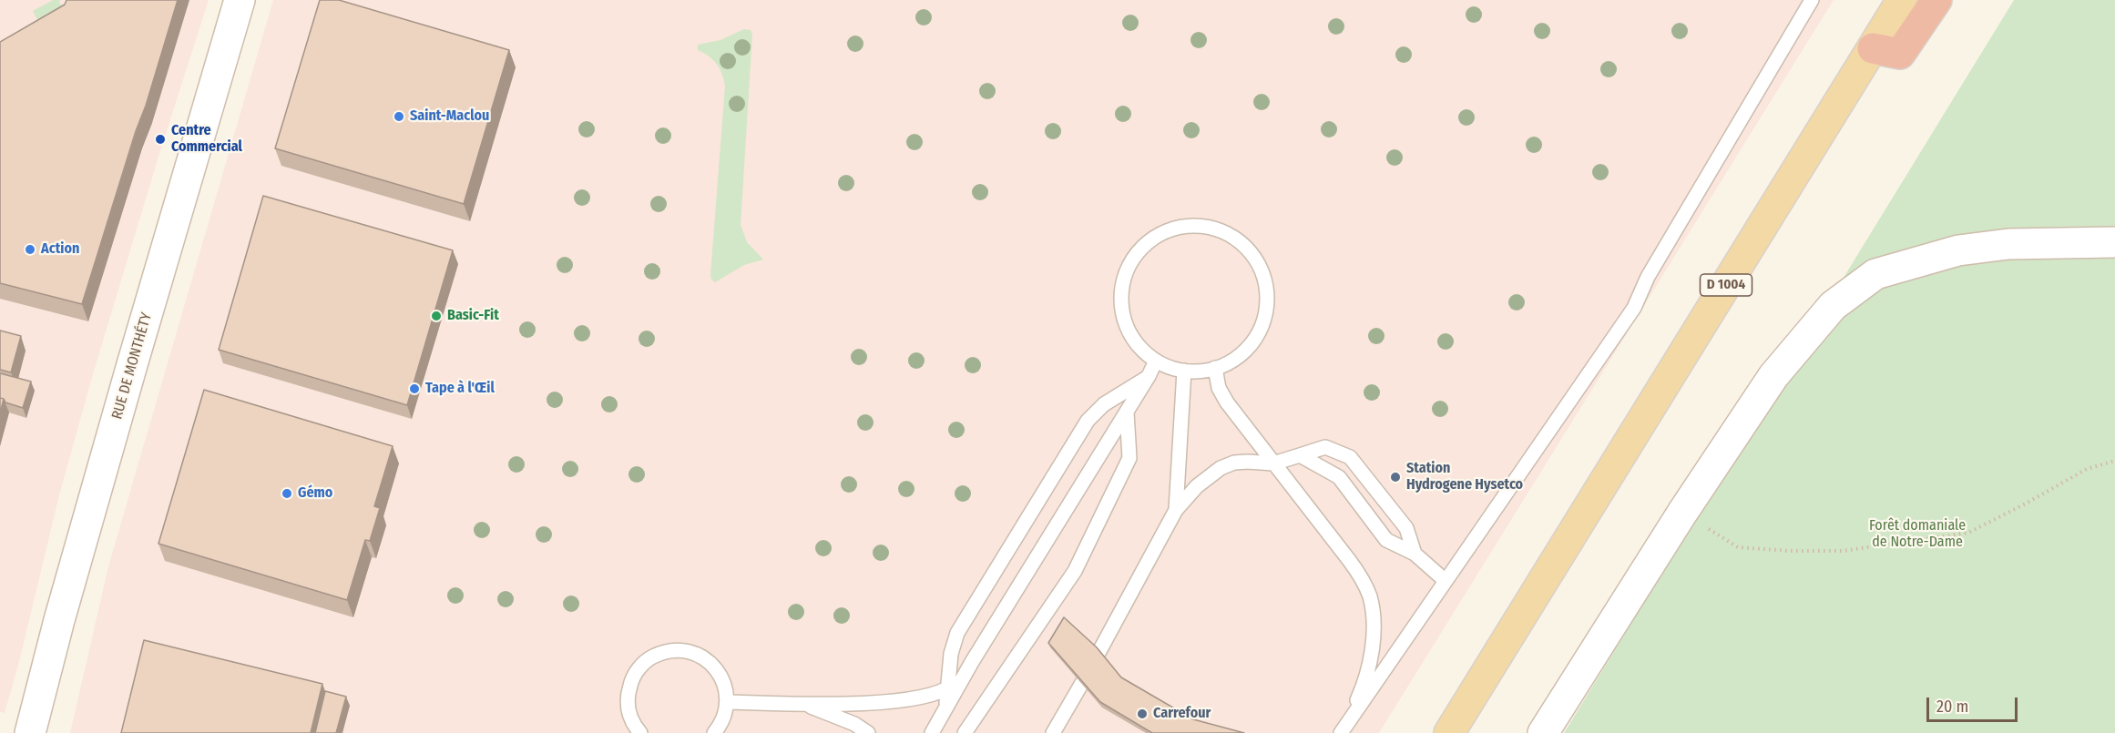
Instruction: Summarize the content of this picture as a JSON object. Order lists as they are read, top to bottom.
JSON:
{
  "streets": {
    "main road": ["D 1004"],
    "street": ["RUE DE MONTHÉTY"]
  },
  "parks": ["Forêt domaniale de Notre-Dame"],
  "places": [
    "Saint-Maclou",
    "Centre Commercial",
    "Action",
    "Basic-Fit",
    "Tape à l'Œil",
    "Station Hydrogene Hysetco",
    "Gémo",
    "Carrefour"
  ],
  "scale_bar": "20 m"
}
